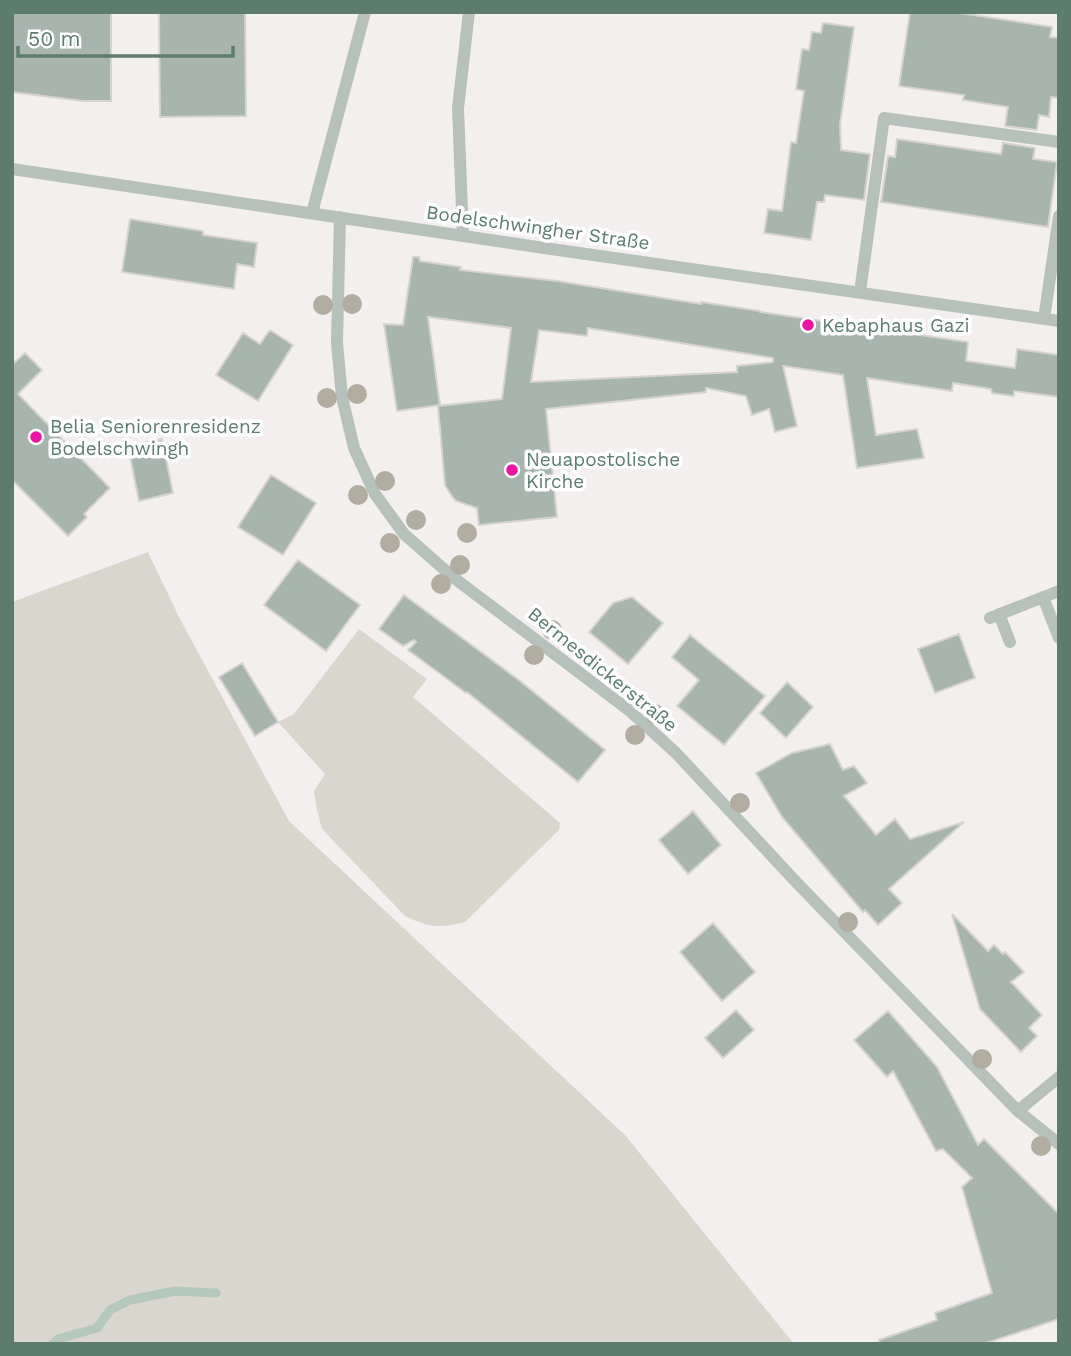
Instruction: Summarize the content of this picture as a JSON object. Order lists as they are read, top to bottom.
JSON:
{
  "streets": {
    "street": ["Bodelschwingher Straße", "Bermesdickerstraße"]
  },
  "crossings": [
    ["Bodelschwingher Straße", "Bermesdickerstraße"]
  ],
  "places": ["Kebaphaus Gazi", "Belia Seniorenresidenz Bodelschwingh", "Neuapostolische Kirche"],
  "scale_bar": "50 m"
}
